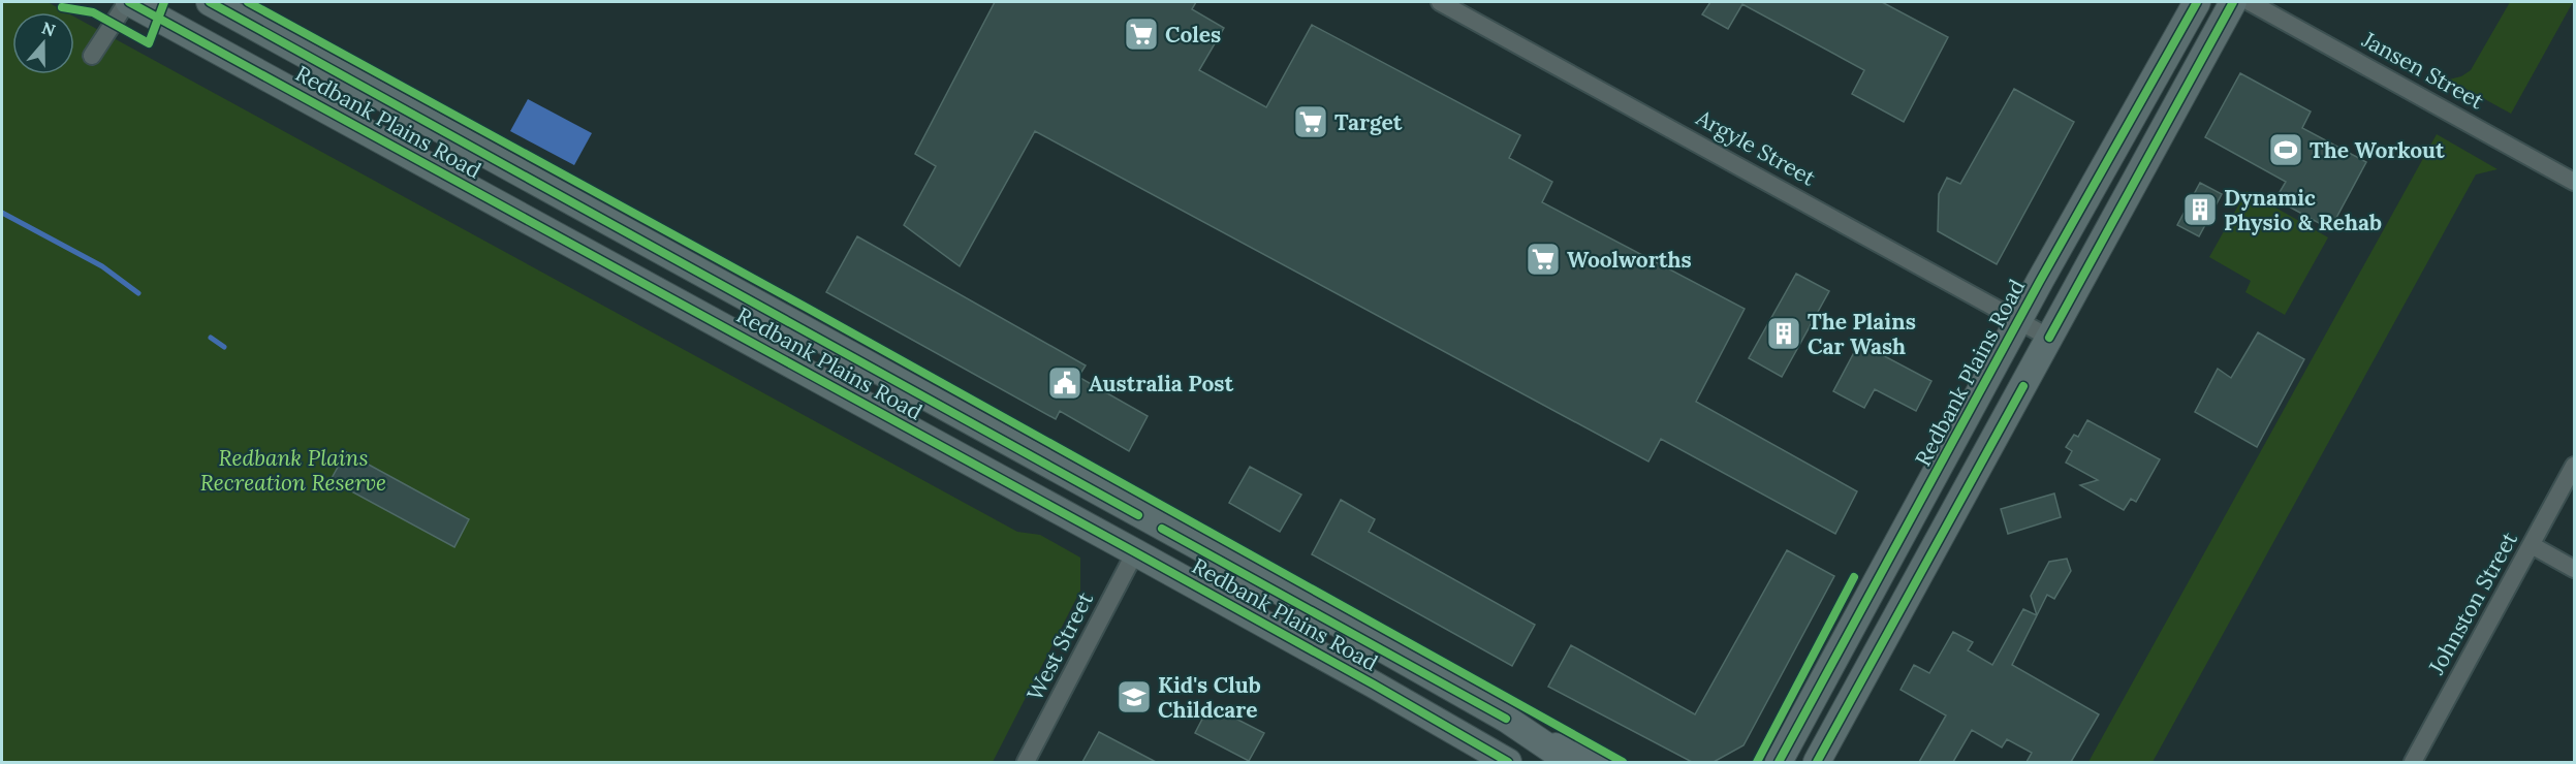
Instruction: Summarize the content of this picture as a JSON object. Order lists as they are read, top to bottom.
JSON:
{
  "streets": {
    "main road": ["Redbank Plains Road"],
    "street": [
      "Jansen Street",
      "Argyle Street",
      "Johnston Street",
      "West Street"
    ]
  },
  "crossings": [
    ["Redbank Plains Road", "Argyle Street"],
    ["Redbank Plains Road", "West Street"]
  ],
  "parks": ["Redbank Plains Recreation Reserve"],
  "places": {
    "supermarket": ["Coles", "Target", "Woolworths"],
    "sports": ["The Workout"],
    "building": ["Dynamic Physio & Rehab", "The Plains Car Wash"],
    "public building": ["Australia Post"],
    "school or university": ["Kid's Club Childcare"]
  },
  "north": "top"
}
